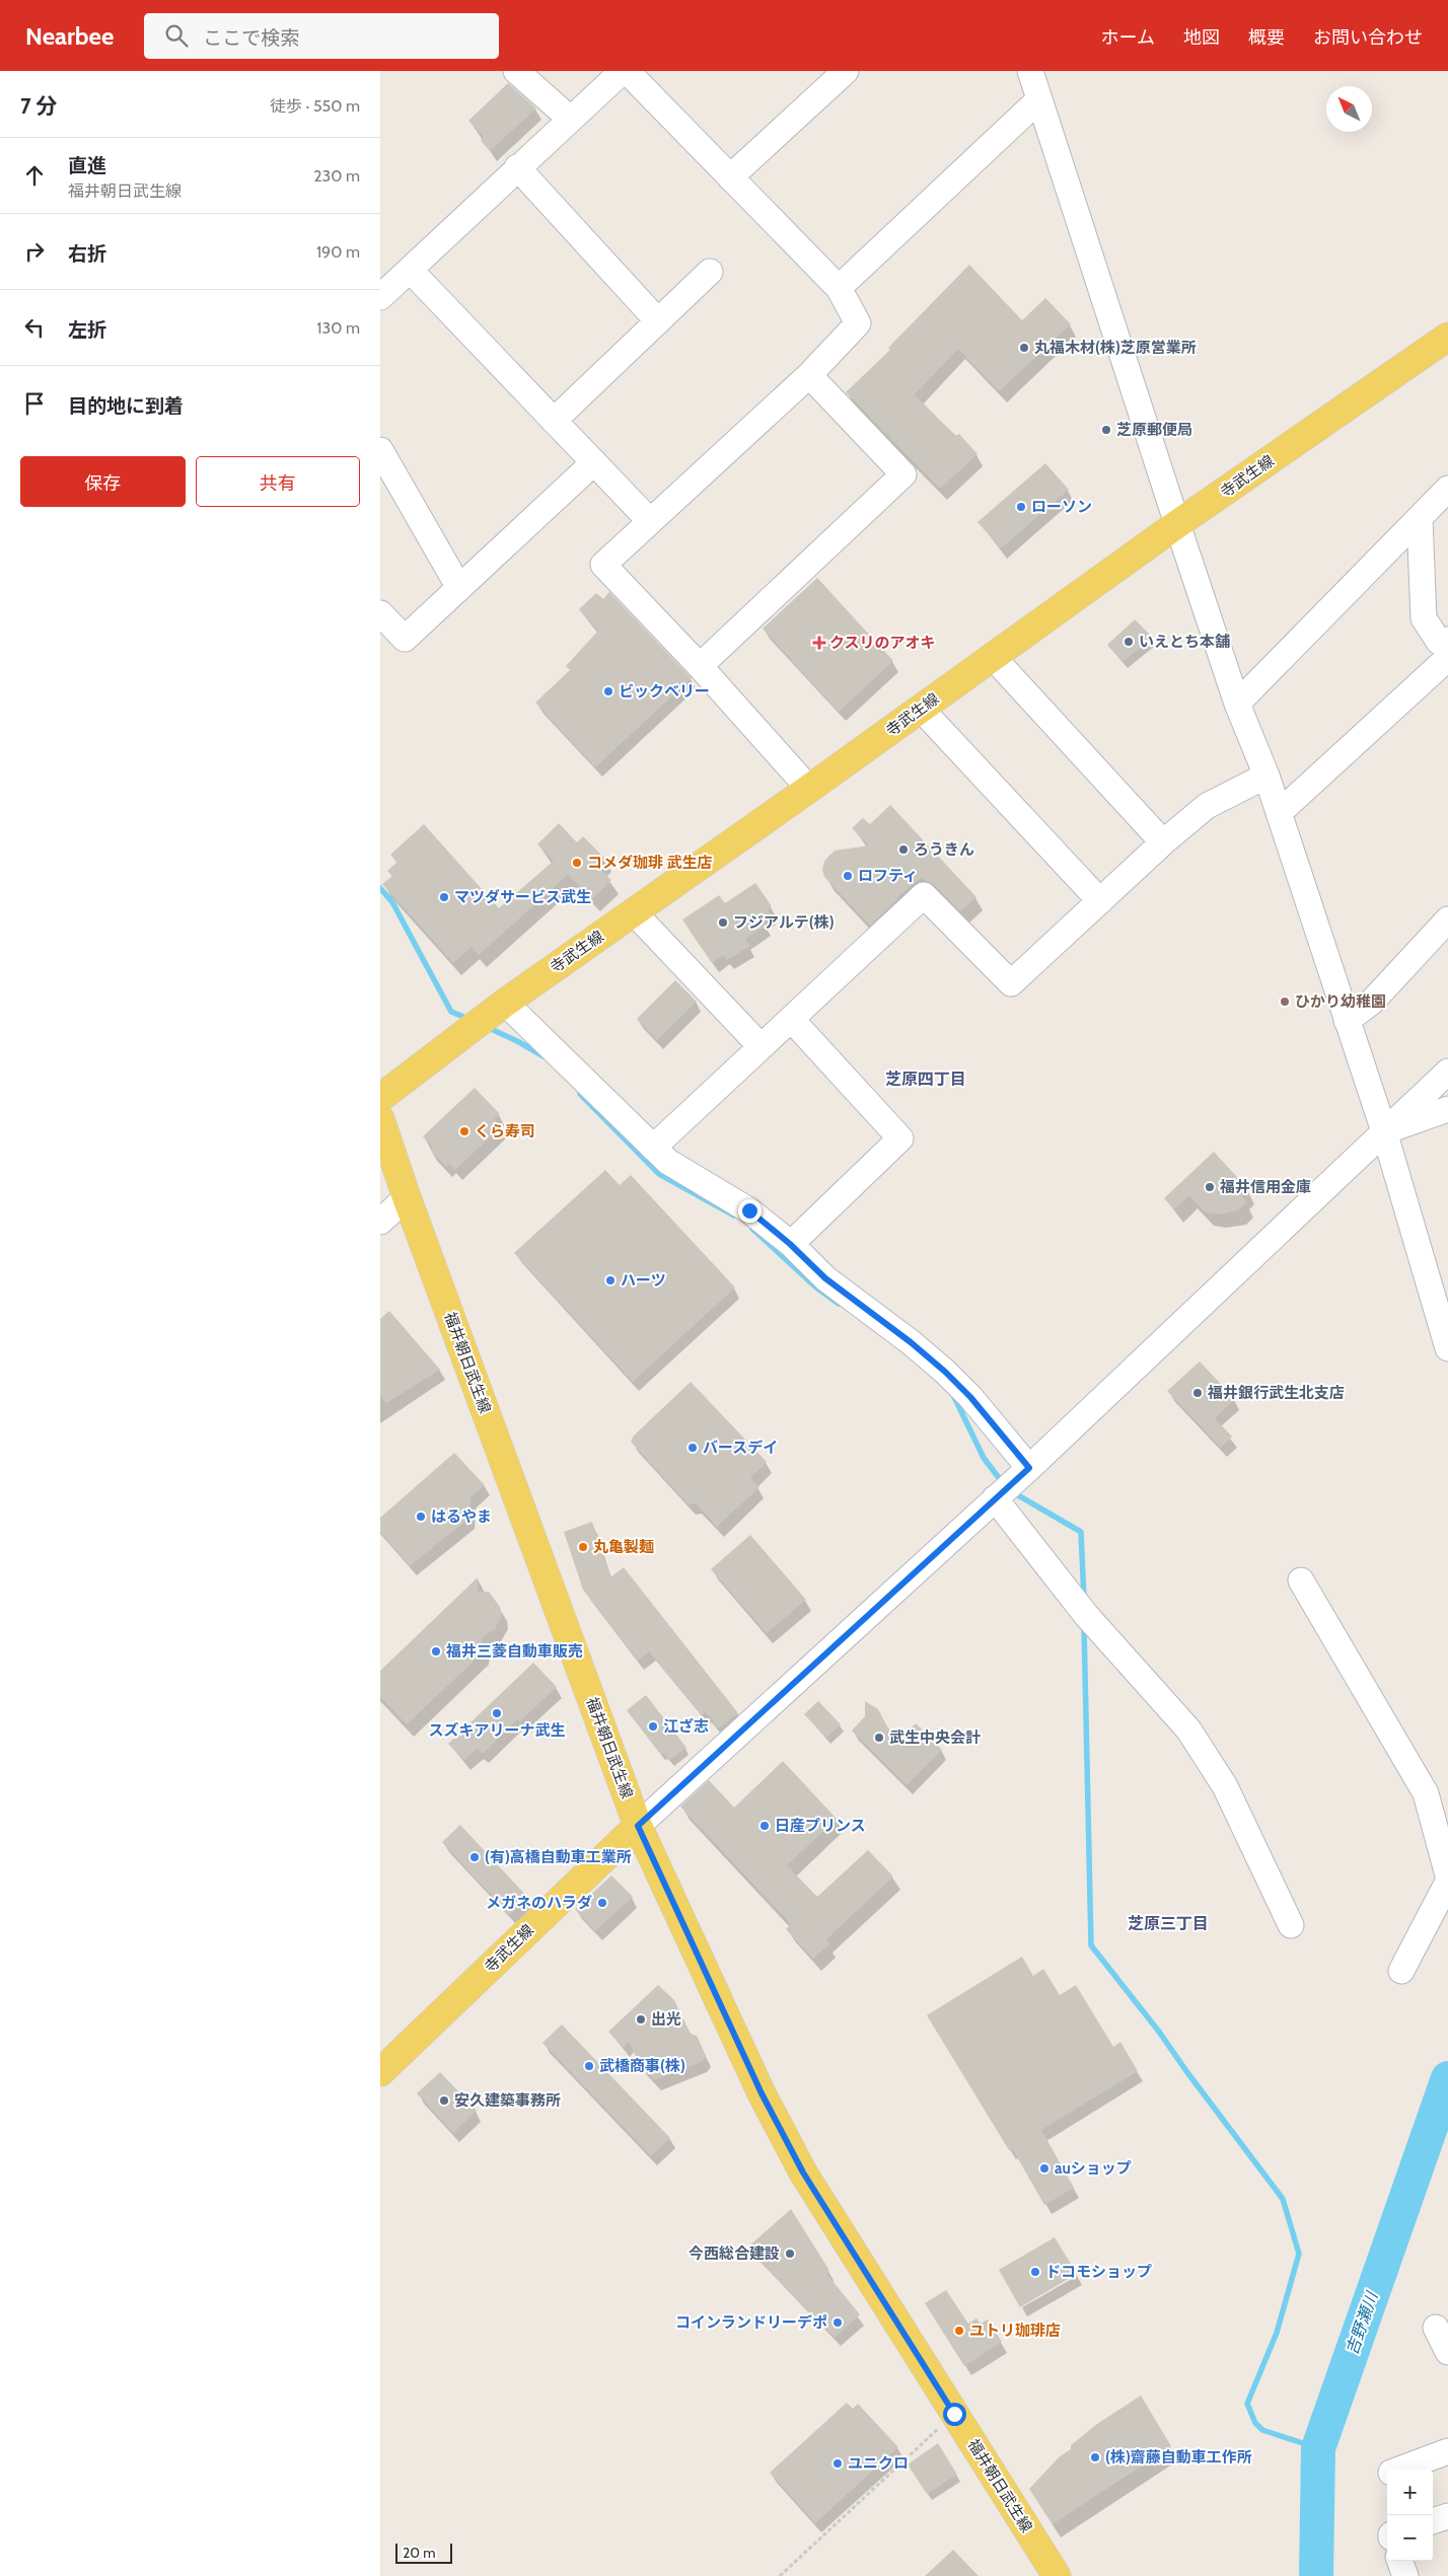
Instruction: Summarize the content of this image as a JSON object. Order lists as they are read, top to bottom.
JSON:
{
  "streets": {
    "main road": ["寺武生線", "福井朝日武生線"]
  },
  "crossings": [
    ["寺武生線", "福井朝日武生線"]
  ],
  "districts": ["芝原四丁目", "芝原三丁目"],
  "water": ["吉野瀬川"],
  "places": {
    "other": [
      "丸福木材(株)芝原営業所",
      "芝原郵便局",
      "ローソン",
      "いえとち本舗",
      "ビックベリー",
      "ろうきん",
      "コメダ珈琲 武生店",
      "ロフティ",
      "マツダサービス武生",
      "フジアルテ(株)",
      "ひかり幼稚園",
      "くら寿司",
      "福井信用金庫",
      "ハーツ",
      "福井銀行武生北支店",
      "バースデイ",
      "はるやま",
      "丸亀製麺",
      "福井三菱自動車販売",
      "スズキアリーナ武生",
      "江ざ志",
      "武生中央会計",
      "日産プリンス",
      "(有)高橋自動車工業所",
      "メガネのハラダ",
      "出光",
      "武橋商事(株)",
      "安久建築事務所",
      "auショップ",
      "今西総合建設",
      "ドコモショップ",
      "コインランドリーデポ",
      "ユトリ珈琲店",
      "(株)齋藤自動車工作所",
      "ユニクロ"
    ],
    "health": ["クスリのアオキ"]
  },
  "scale_bar": "20 m",
  "north": "top left",
  "page": {
    "header": "Nearbee",
    "search": "ここで検索",
    "nav": [
      "ホーム",
      "地図",
      "概要",
      "お問い合わせ"
    ],
    "heading": ["7 分", "徒歩 · 550 m"],
    "list": [
      ["直進", "福井朝日武生線", "230 m"],
      ["右折", "190 m"],
      ["左折", "130 m"],
      "目的地に到着"
    ],
    "buttons": ["保存", "共有"],
    "map_buttons": ["+", "−"],
    "scale": "20 m"
  }
}
